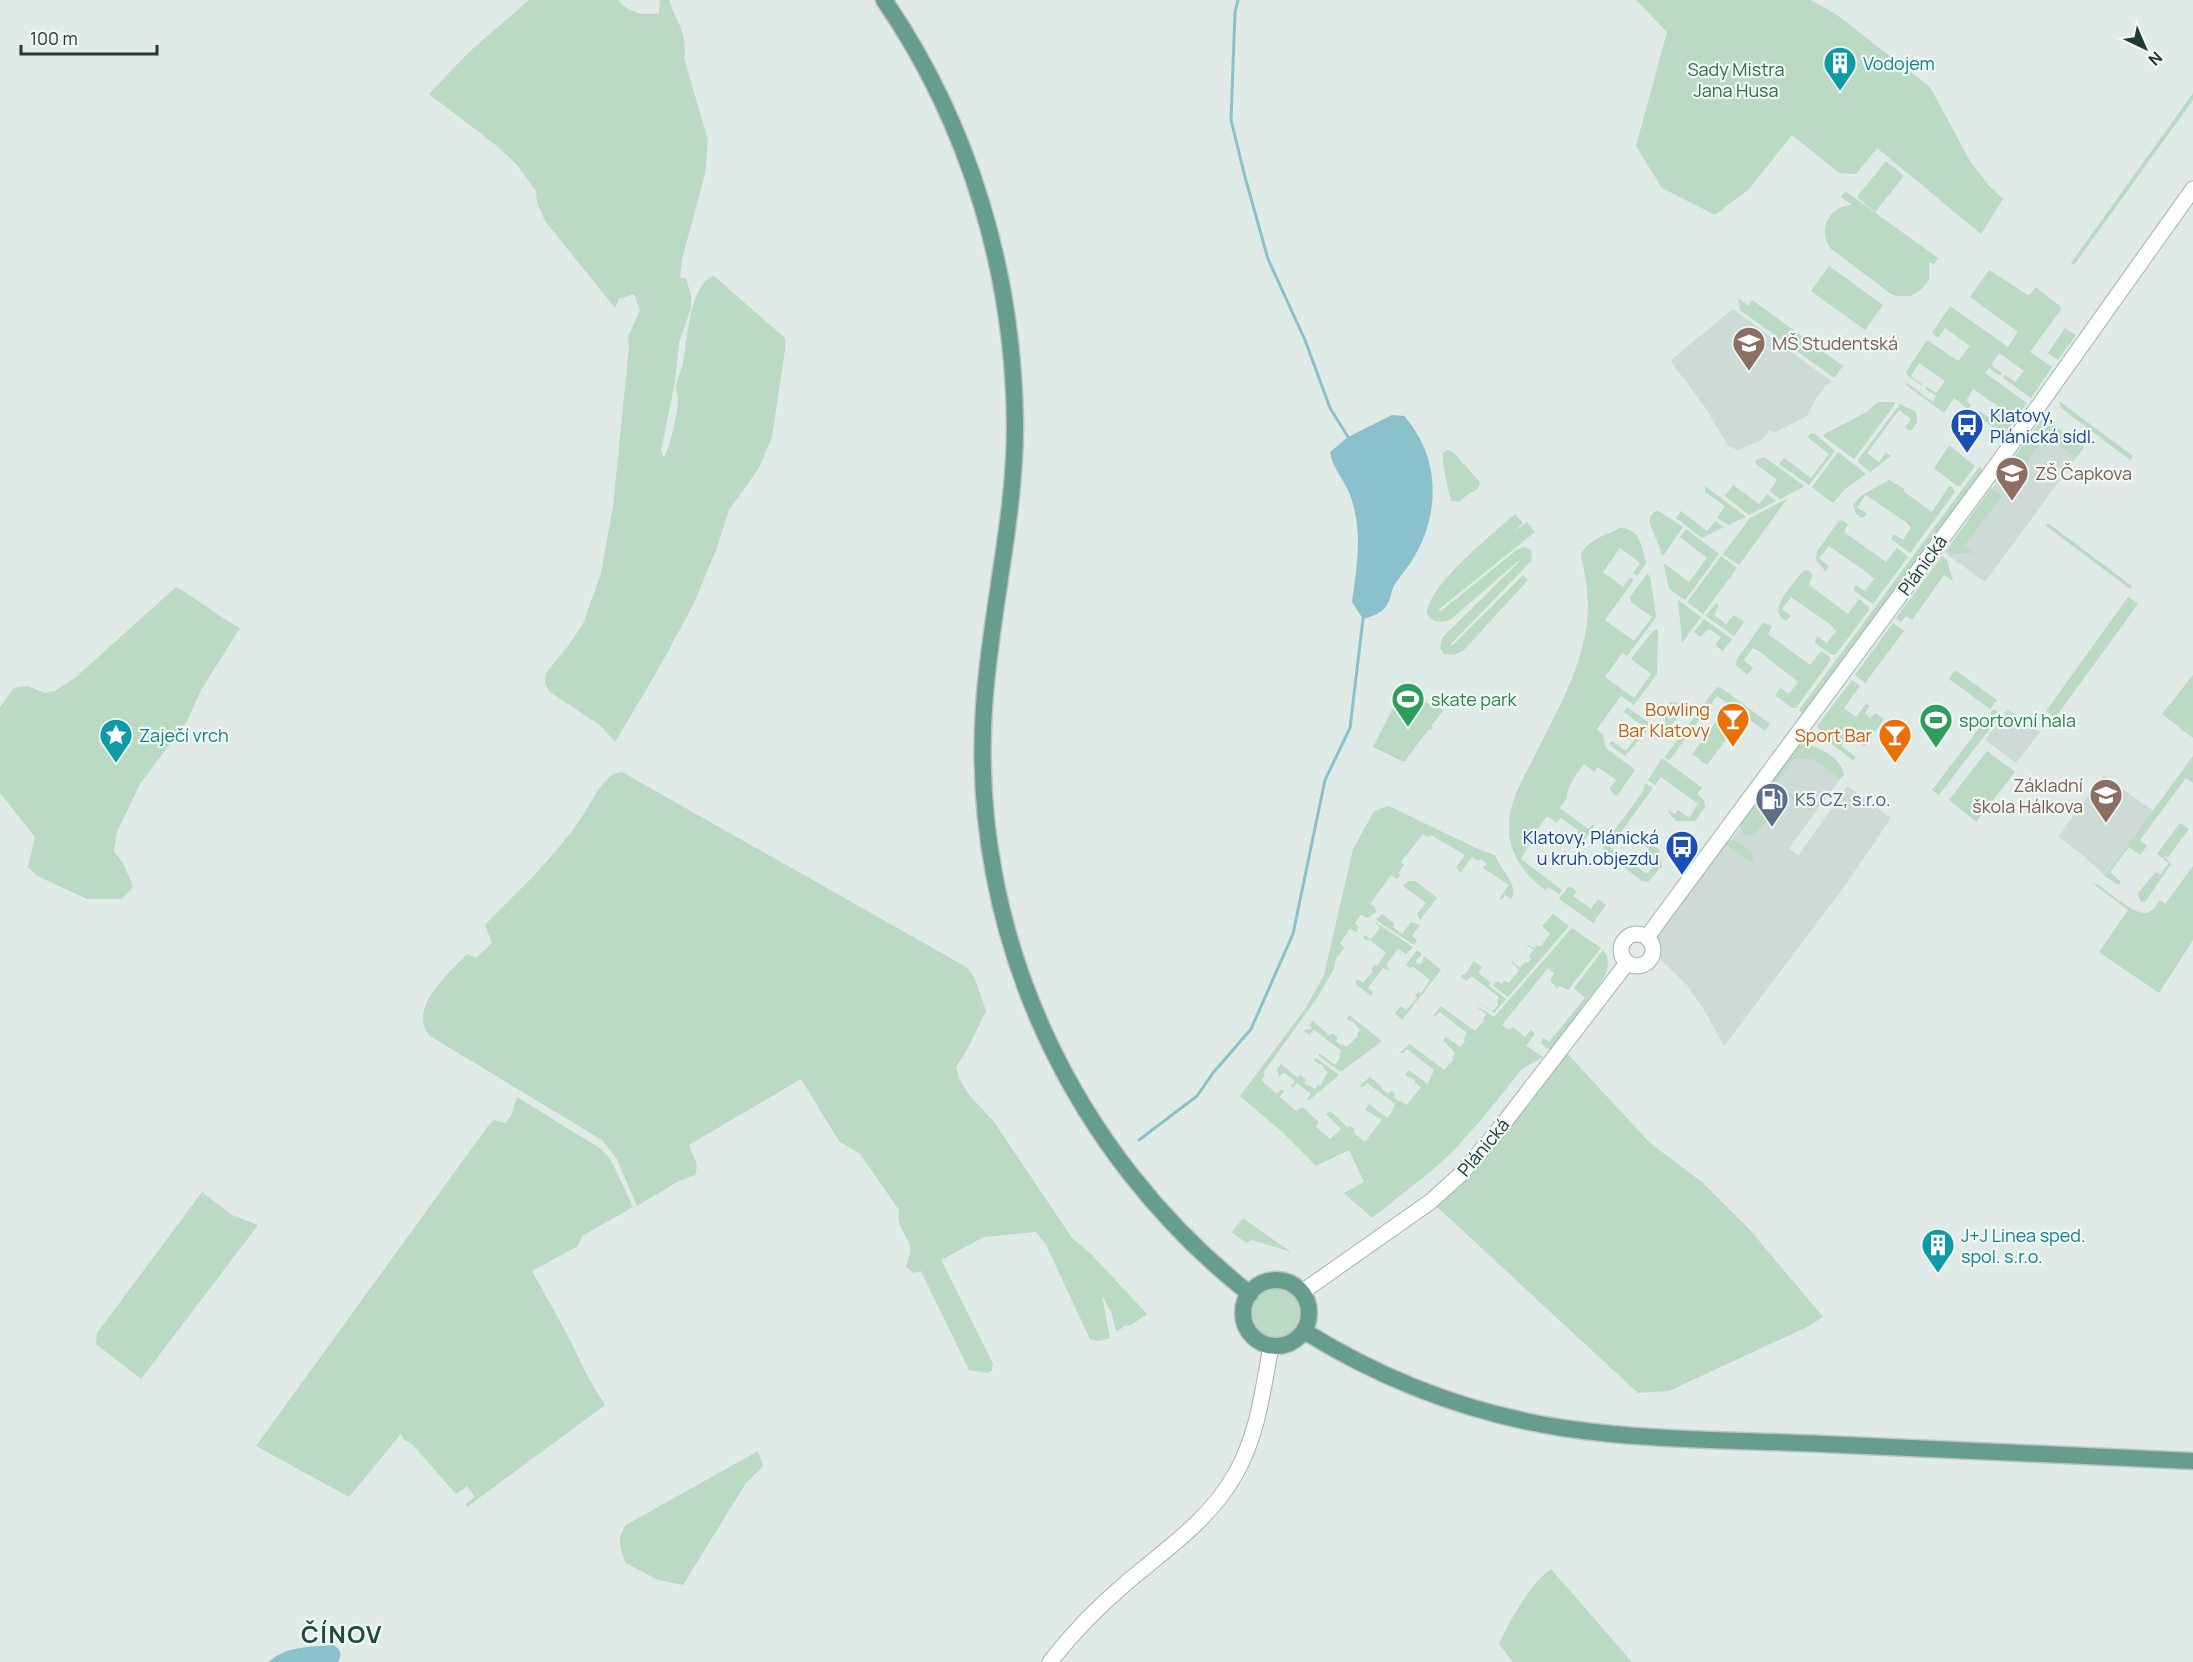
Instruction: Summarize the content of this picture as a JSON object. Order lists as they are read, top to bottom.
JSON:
{
  "streets": {
    "main road": ["Plánická"]
  },
  "districts": ["ČÍNOV"],
  "parks": ["Sady Mistra Jana Husa"],
  "places": {
    "building": ["Vodojem", "J+J Linea sped. spol. s.r.o."],
    "school or university": ["MŠ Studentská", "ZŠ Čapkova", "Základní škola Hálkova"],
    "bus stop": ["Klatovy, Plánická sídl.", "Klatovy, Plánická u kruh.objezdu"],
    "sports": ["skate park", "sportovní hala"],
    "bar": ["Bowling Bar Klatovy", "Sport Bar"],
    "place": ["Zaječí vrch"],
    "fuel station": ["K5 CZ, s.r.o."]
  },
  "scale_bar": "100 m",
  "north": "bottom right"
}
